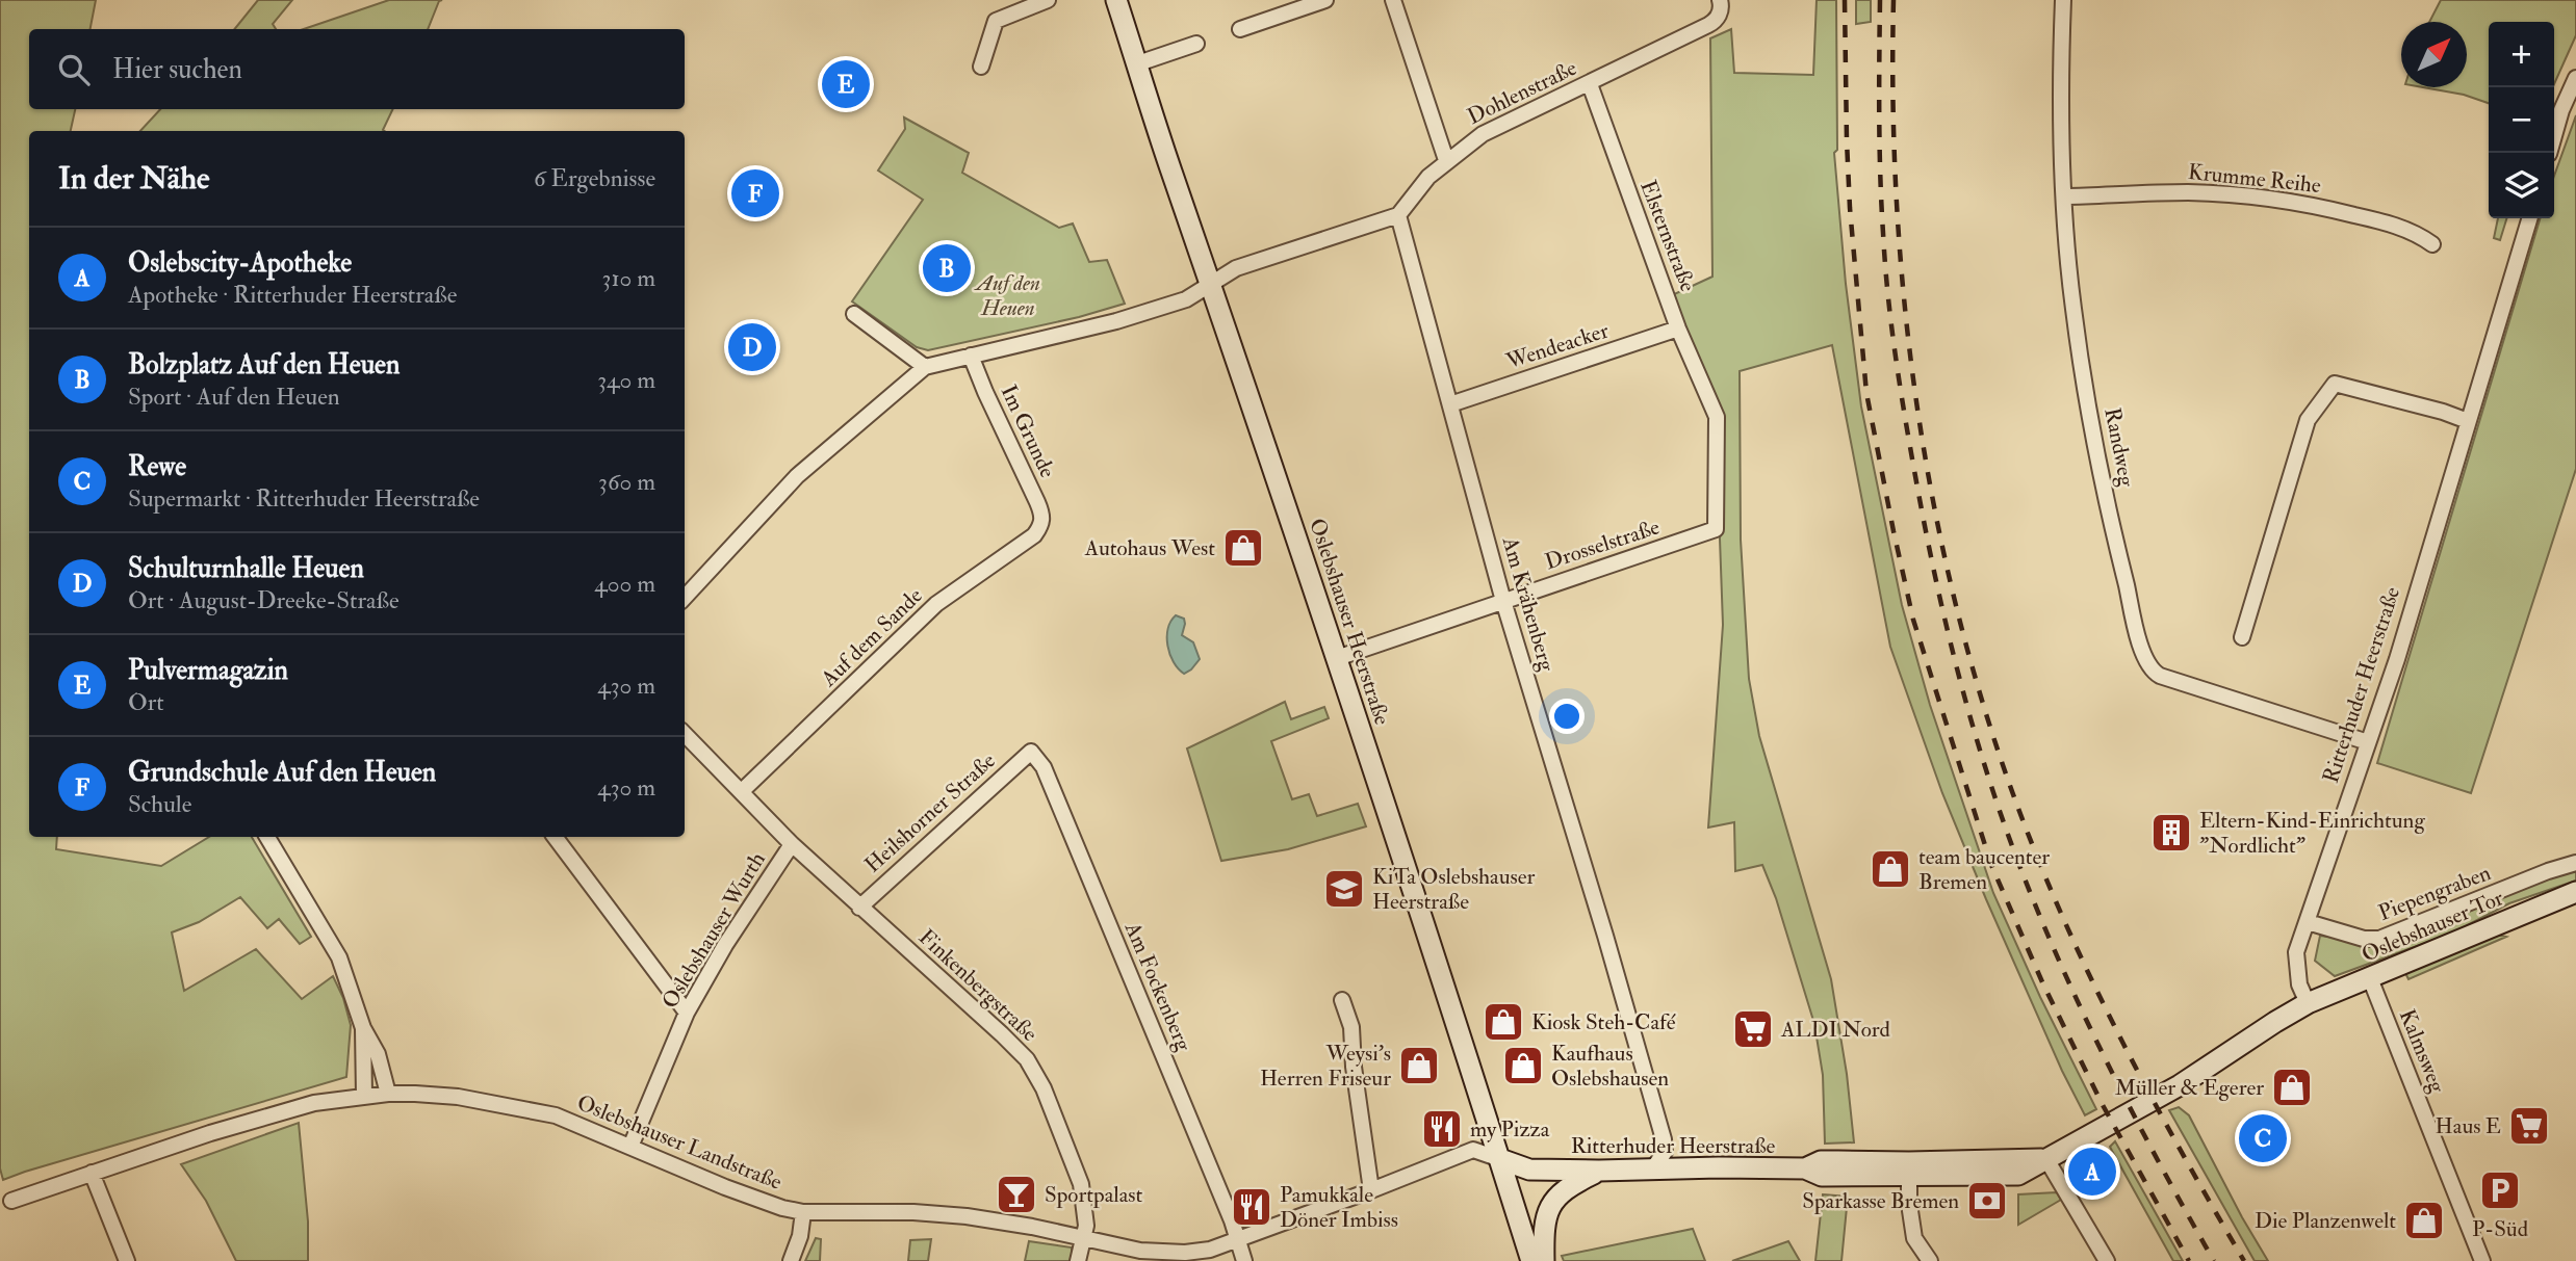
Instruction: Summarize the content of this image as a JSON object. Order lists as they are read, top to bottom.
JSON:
{
  "streets": {
    "main road": ["Oslebshauser Heerstraße", "Ritterhuder Heerstraße", "Oslebshauser Tor"],
    "street": [
      "Dohlenstraße",
      "Krumme Reihe",
      "Elsternstraße",
      "Wendeacker",
      "Im Grunde",
      "Randweg",
      "Drosselstraße",
      "Am Krähenberg",
      "Auf dem Sande",
      "Heilshorner Straße",
      "Piepengraben",
      "Oslebshauser Wurth",
      "Finkenbergstraße",
      "Am Fockenberg",
      "Kalmsweg",
      "Oslebshauser Landstraße"
    ]
  },
  "crossings": [
    ["Dohlenstraße", "Elsternstraße"],
    ["Dohlenstraße", "Am Krähenberg"],
    ["Krumme Reihe", "Randweg"],
    ["Elsternstraße", "Wendeacker"],
    ["Elsternstraße", "Drosselstraße"],
    ["Wendeacker", "Am Krähenberg"],
    ["Im Grunde", "Auf dem Sande"],
    ["Randweg", "Ritterhuder Heerstraße"],
    ["Drosselstraße", "Am Krähenberg"],
    ["Drosselstraße", "Oslebshauser Heerstraße"],
    ["Am Krähenberg", "Ritterhuder Heerstraße"],
    ["Oslebshauser Heerstraße", "Ritterhuder Heerstraße"],
    ["Oslebshauser Heerstraße", "Oslebshauser Landstraße"],
    ["Auf dem Sande", "Oslebshauser Wurth"],
    ["Ritterhuder Heerstraße", "Piepengraben"],
    ["Ritterhuder Heerstraße", "Oslebshauser Tor"],
    ["Ritterhuder Heerstraße", "Oslebshauser Landstraße"],
    ["Heilshorner Straße", "Finkenbergstraße"],
    ["Heilshorner Straße", "Am Fockenberg"],
    ["Oslebshauser Tor", "Kalmsweg"],
    ["Oslebshauser Wurth", "Finkenbergstraße"],
    ["Oslebshauser Wurth", "Oslebshauser Landstraße"],
    ["Finkenbergstraße", "Oslebshauser Landstraße"],
    ["Am Fockenberg", "Oslebshauser Landstraße"]
  ],
  "parks": ["Auf den Heuen"],
  "places": {
    "shop": [
      "Autohaus West",
      "team baucenter Bremen",
      "Kiosk Steh-Café",
      "Weysi's Herren Friseur",
      "Kaufhaus Oslebshausen",
      "Müller & Egerer",
      "Die Planzenwelt"
    ],
    "building": ["Eltern-Kind-Einrichtung \"Nordlicht\""],
    "school or university": ["KiTa Oslebshauser Heerstraße"],
    "supermarket": ["ALDI Nord", "Haus E"],
    "restaurant": ["my Pizza", "Pamukkale Döner Imbiss"],
    "parking": ["P-Süd"],
    "bar": ["Sportpalast"],
    "bank": ["Sparkasse Bremen"]
  },
  "north": "top right",
  "page": {
    "map_buttons": ["+", "−"],
    "search": "Hier suchen",
    "pins": [
      "E",
      "F",
      "B",
      "D",
      "C",
      "A"
    ],
    "heading": ["In der Nähe", "6 Ergebnisse"],
    "list": [
      {
        "mark": "A",
        "name": "Oslebscity-Apotheke",
        "note": "Apotheke · Ritterhuder Heerstraße",
        "value": "310 m"
      },
      {
        "mark": "B",
        "name": "Bolzplatz Auf den Heuen",
        "note": "Sport · Auf den Heuen",
        "value": "340 m"
      },
      {
        "mark": "C",
        "name": "Rewe",
        "note": "Supermarkt · Ritterhuder Heerstraße",
        "value": "360 m"
      },
      {
        "mark": "D",
        "name": "Schulturnhalle Heuen",
        "note": "Ort · August-Dreeke-Straße",
        "value": "400 m"
      },
      {
        "mark": "E",
        "name": "Pulvermagazin",
        "note": "Ort",
        "value": "430 m"
      },
      {
        "mark": "F",
        "name": "Grundschule Auf den Heuen",
        "note": "Schule",
        "value": "430 m"
      }
    ]
  }
}
